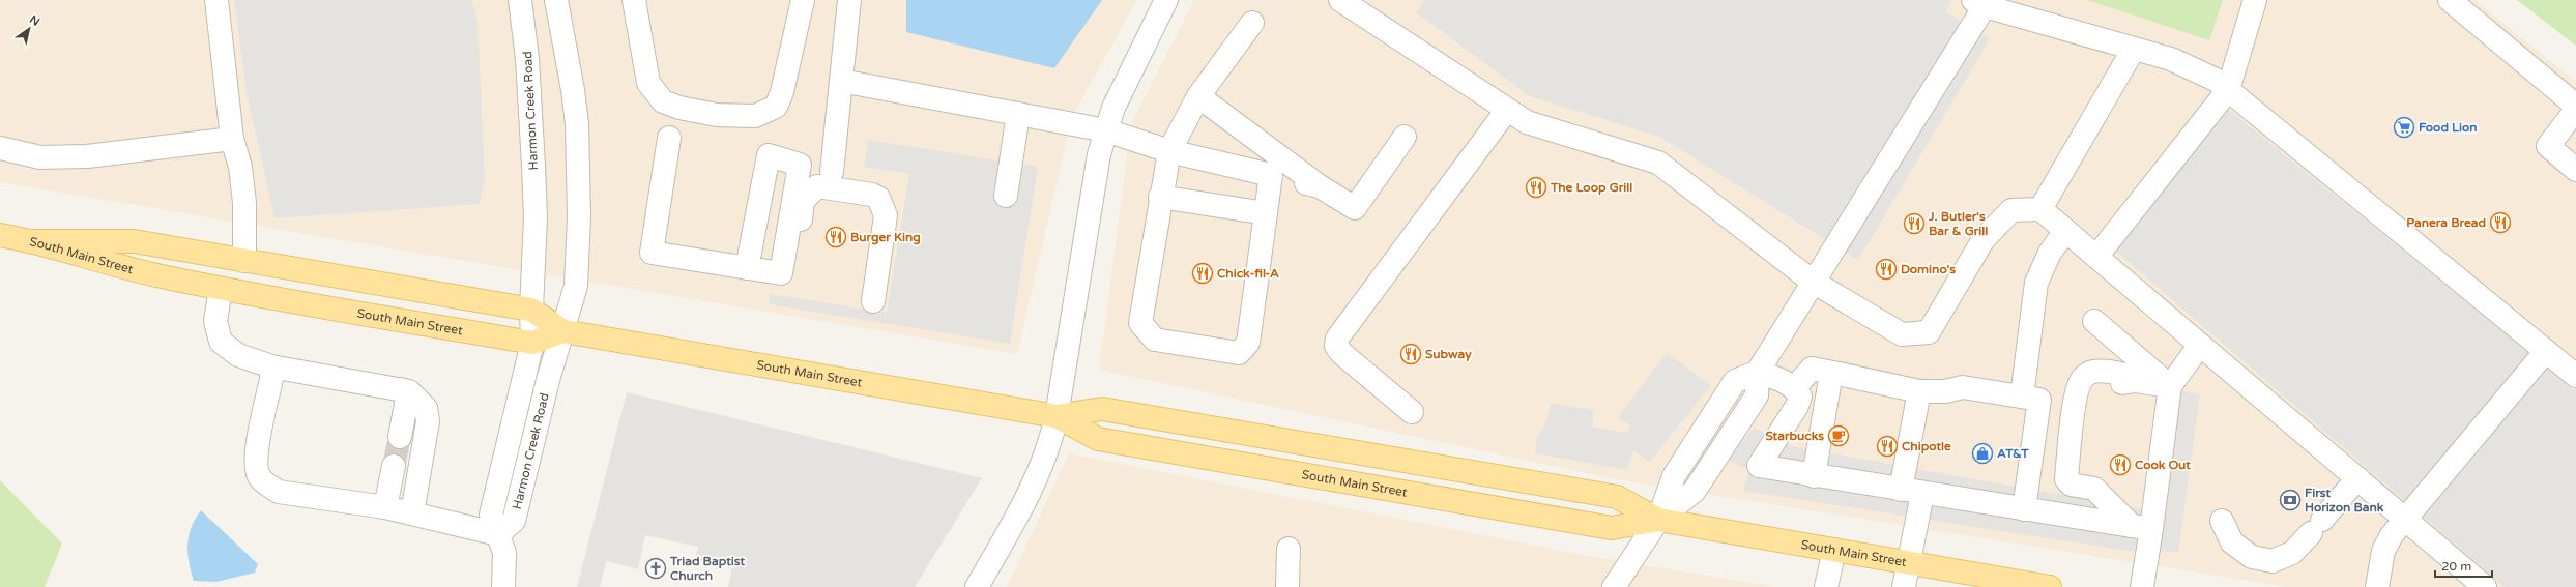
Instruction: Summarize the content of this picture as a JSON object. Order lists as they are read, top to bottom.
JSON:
{
  "streets": {
    "main road": ["South Main Street"],
    "street": ["Harmon Creek Road"]
  },
  "crossings": [
    ["Harmon Creek Road", "South Main Street"]
  ],
  "places": {
    "supermarket": ["Food Lion"],
    "restaurant": [
      "The Loop Grill",
      "Panera Bread",
      "J. Butler's Bar & Grill",
      "Burger King",
      "Domino's",
      "Chick-fil-A",
      "Subway",
      "Chipotle",
      "Cook Out"
    ],
    "cafe": ["Starbucks"],
    "shop": ["AT&T"],
    "bank": ["First Horizon Bank"],
    "church": ["Triad Baptist Church"]
  },
  "scale_bar": "20 m",
  "north": "top right"
}
